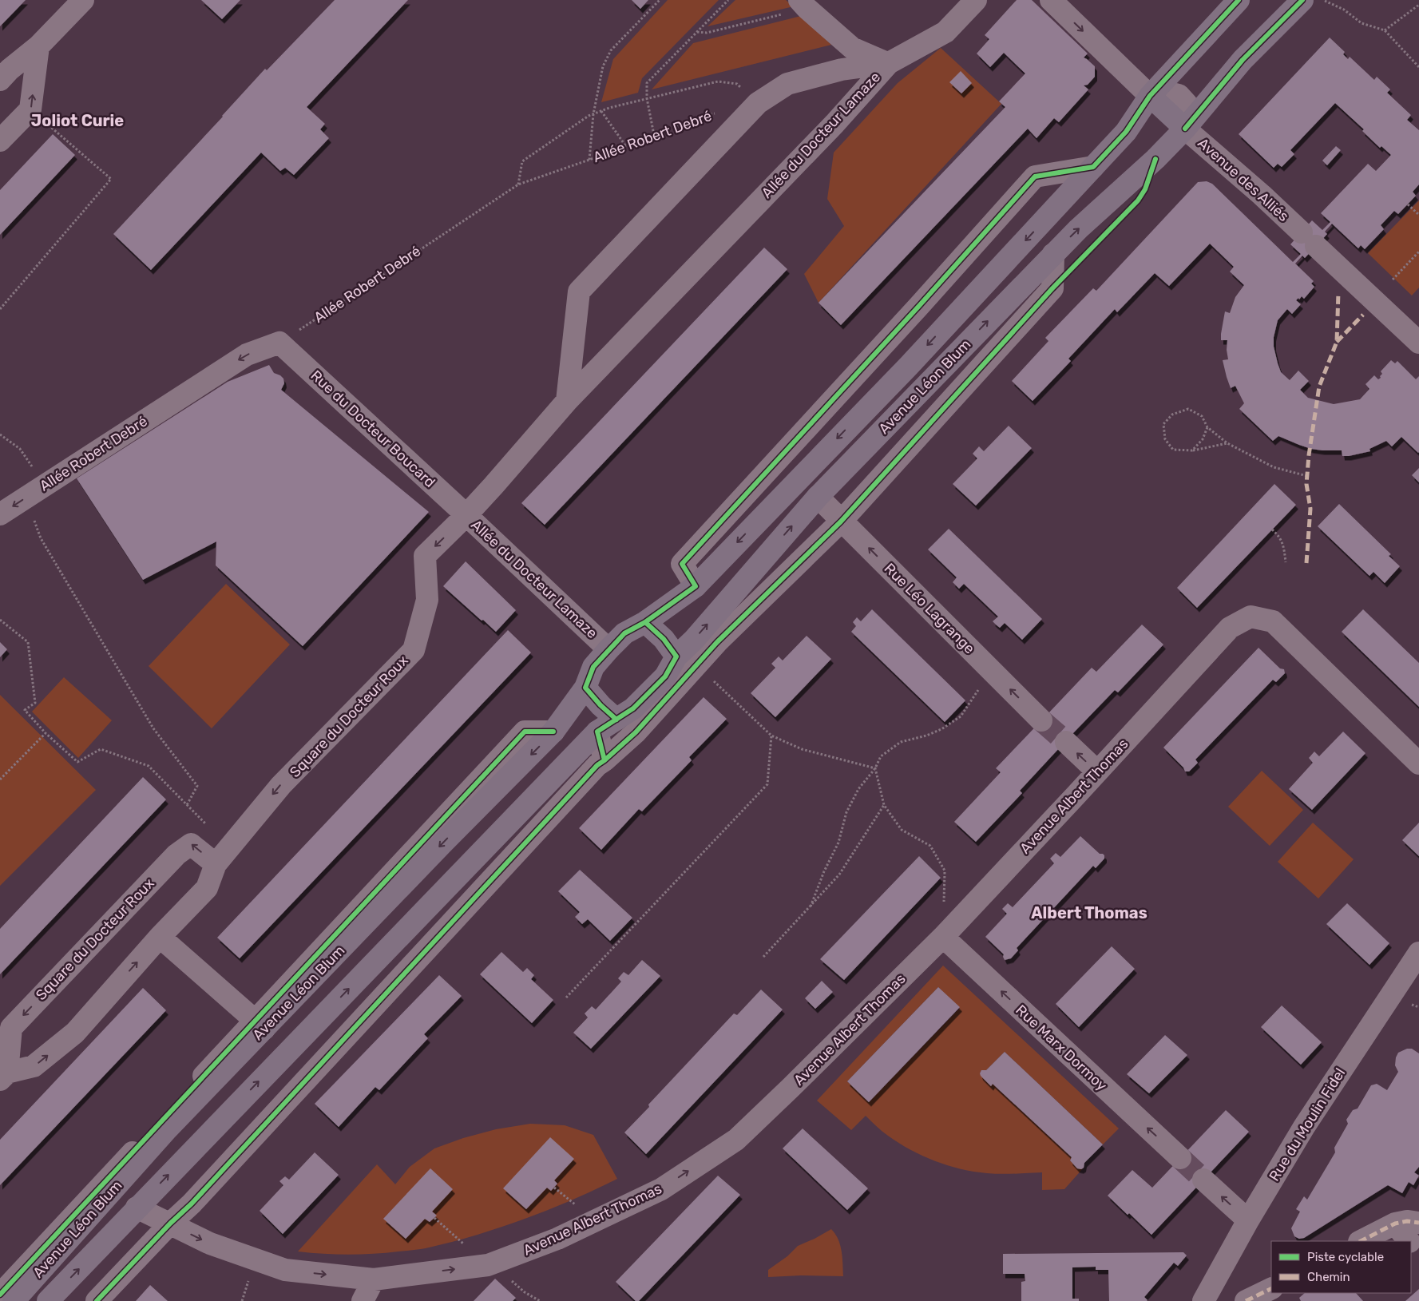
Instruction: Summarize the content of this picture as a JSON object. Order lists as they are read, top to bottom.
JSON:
{
  "streets": {
    "main road": ["Avenue Léon Blum"],
    "street": [
      "Allée du Docteur Lamaze",
      "Allée Robert Debré",
      "Avenue des Alliés",
      "Rue du Docteur Boucard",
      "Rue Léo Lagrange",
      "Square du Docteur Roux",
      "Avenue Albert Thomas",
      "Rue Marx Dormoy",
      "Rue du Moulin Fidel"
    ]
  },
  "crossings": [
    ["Allée du Docteur Lamaze", "Avenue Léon Blum"],
    ["Allée du Docteur Lamaze", "Rue du Docteur Boucard"],
    ["Allée du Docteur Lamaze", "Square du Docteur Roux"],
    ["Allée Robert Debré", "Rue du Docteur Boucard"],
    ["Avenue des Alliés", "Avenue Léon Blum"],
    ["Avenue Léon Blum", "Rue Léo Lagrange"],
    ["Avenue Léon Blum", "Avenue Albert Thomas"],
    ["Rue du Docteur Boucard", "Square du Docteur Roux"],
    ["Avenue Albert Thomas", "Rue Marx Dormoy"]
  ],
  "one_way": [
    "Allée Robert Debré",
    "Rue Léo Lagrange",
    "Avenue Albert Thomas",
    "Rue Marx Dormoy"
  ],
  "districts": ["Joliot Curie", "Albert Thomas"],
  "legend": ["Piste cyclable", "Chemin"]
}
